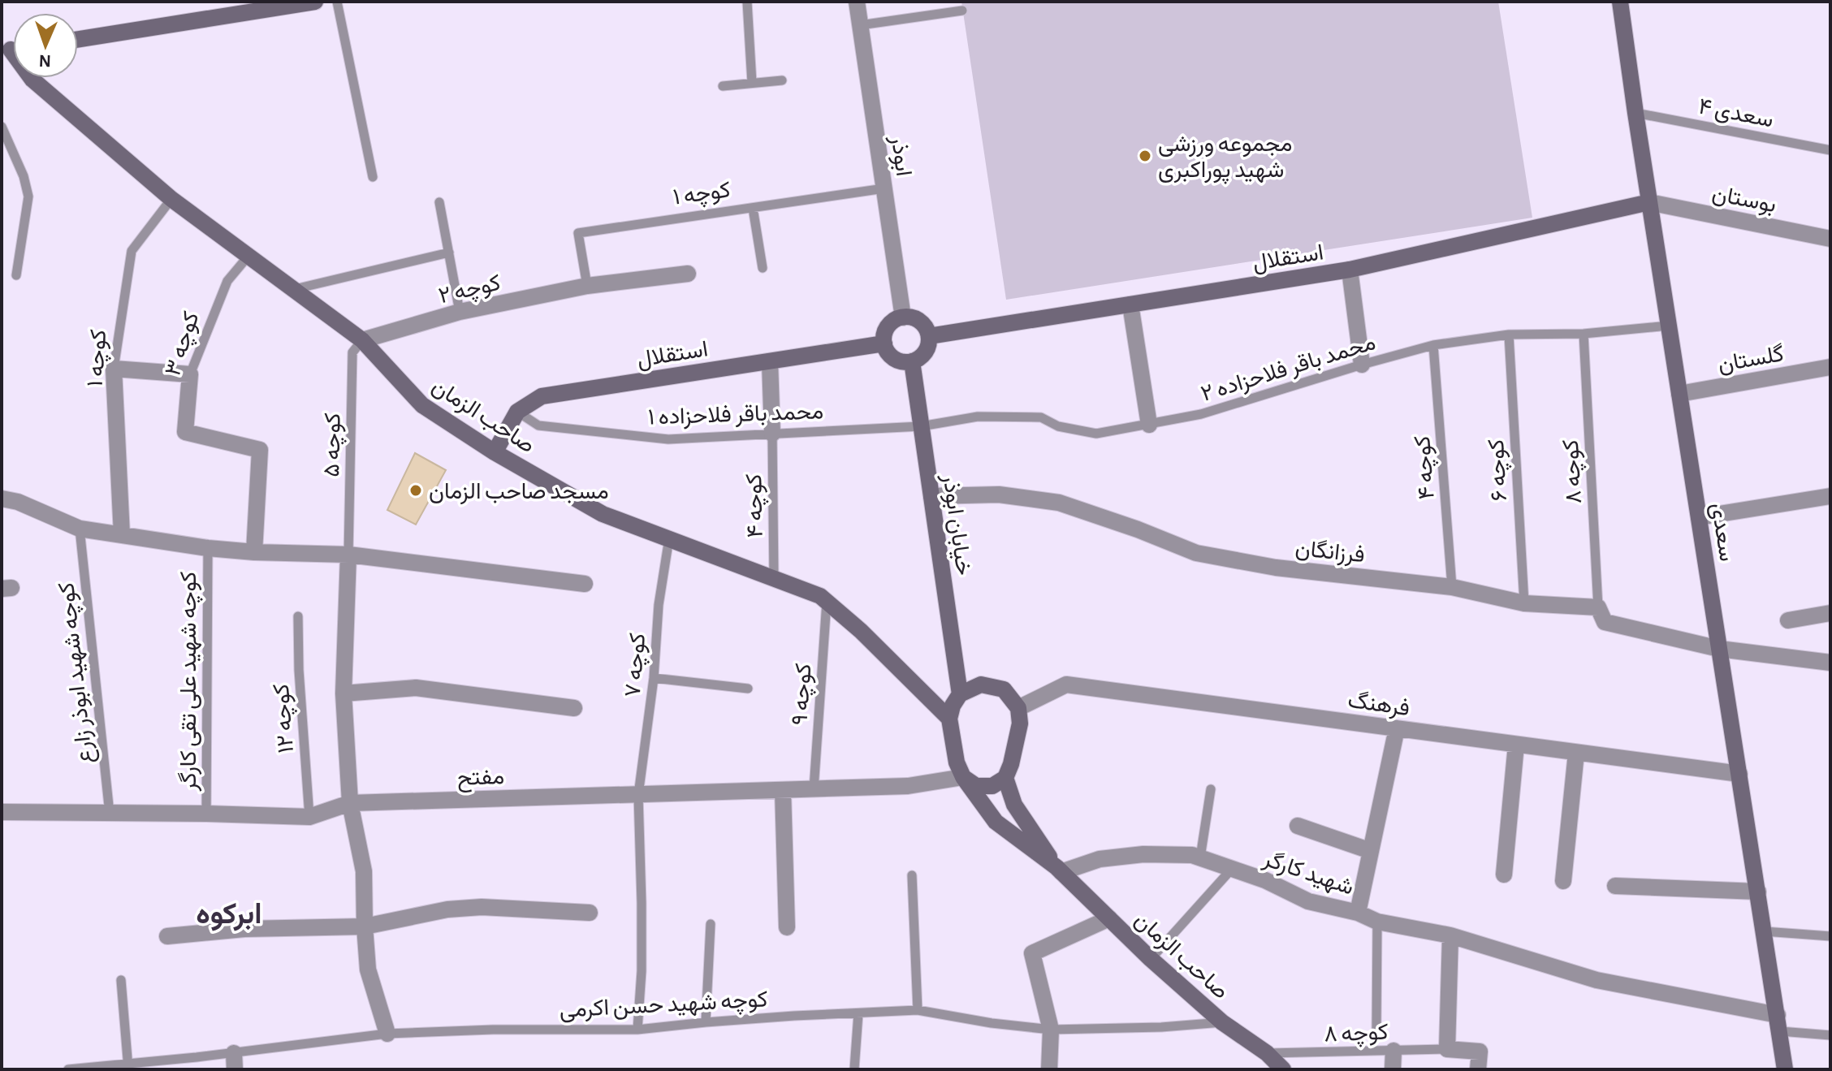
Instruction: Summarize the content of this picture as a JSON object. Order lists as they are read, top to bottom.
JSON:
{
  "streets": {
    "street": [
      "ابوذر",
      "کوچه ۱",
      "بوستان",
      "استقلال",
      "کوچه ۲",
      "کوچه ۳",
      "گلستان",
      "صاحب الزمان",
      "خیابان ابوذر",
      "سعدی",
      "فرزانگان",
      "فرهنگ",
      "مفتح",
      "شهید کارگر"
    ],
    "lane": [
      "سعدی ۴",
      "محمد باقر فلاحزاده ۲",
      "محمد باقر فلاحزاده ۱",
      "کوچه ۵",
      "کوچه ۴",
      "کوچه ۶",
      "کوچه ۸",
      "کوچه ۷",
      "کوچه شهید ابوذر زارع",
      "کوچه شهید علی تقی کارگر",
      "کوچه ۹",
      "کوچه ۱۲",
      "کوچه شهید حسن اکرمی"
    ]
  },
  "crossings": [
    ["سعدی ۴", "سعدی"],
    ["ابوذر", "کوچه ۱"],
    ["ابوذر", "استقلال"],
    ["ابوذر", "خیابان ابوذر"],
    ["کوچه ۱", "کوچه ۲"],
    ["کوچه ۱", "صاحب الزمان"],
    ["بوستان", "استقلال"],
    ["بوستان", "سعدی"],
    ["استقلال", "محمد باقر فلاحزاده ۱"],
    ["استقلال", "خیابان ابوذر"],
    ["استقلال", "سعدی"],
    ["کوچه ۲", "صاحب الزمان"],
    ["کوچه ۲", "کوچه ۵"],
    ["کوچه ۳", "صاحب الزمان"],
    ["گلستان", "سعدی"],
    ["محمد باقر فلاحزاده ۲", "محمد باقر فلاحزاده ۱"],
    ["محمد باقر فلاحزاده ۲", "کوچه ۴"],
    ["محمد باقر فلاحزاده ۲", "کوچه ۶"],
    ["محمد باقر فلاحزاده ۲", "کوچه ۸"],
    ["محمد باقر فلاحزاده ۲", "خیابان ابوذر"],
    ["محمد باقر فلاحزاده ۲", "سعدی"],
    ["محمد باقر فلاحزاده ۱", "کوچه ۴"],
    ["محمد باقر فلاحزاده ۱", "خیابان ابوذر"],
    ["صاحب الزمان", "کوچه ۵"],
    ["صاحب الزمان", "کوچه ۴"],
    ["صاحب الزمان", "کوچه ۸"],
    ["صاحب الزمان", "خیابان ابوذر"],
    ["صاحب الزمان", "کوچه ۷"],
    ["صاحب الزمان", "کوچه ۹"],
    ["صاحب الزمان", "فرهنگ"],
    ["صاحب الزمان", "مفتح"],
    ["صاحب الزمان", "شهید کارگر"],
    ["صاحب الزمان", "کوچه شهید حسن اکرمی"],
    ["کوچه ۴", "فرزانگان"],
    ["کوچه ۶", "فرزانگان"],
    ["کوچه ۸", "فرزانگان"],
    ["خیابان ابوذر", "فرزانگان"],
    ["خیابان ابوذر", "فرهنگ"],
    ["خیابان ابوذر", "مفتح"],
    ["سعدی", "فرهنگ"],
    ["کوچه ۷", "مفتح"],
    ["کوچه ۷", "کوچه شهید حسن اکرمی"],
    ["کوچه شهید ابوذر زارع", "مفتح"],
    ["کوچه شهید علی تقی کارگر", "مفتح"],
    ["کوچه ۹", "مفتح"],
    ["فرهنگ", "مفتح"],
    ["فرهنگ", "شهید کارگر"],
    ["کوچه ۱۲", "مفتح"]
  ],
  "districts": ["ابرکوه"],
  "places": ["مجموعه ورزشی شهید پوراکبری", "مسجد صاحب الزمان"],
  "north": "bottom"
}
